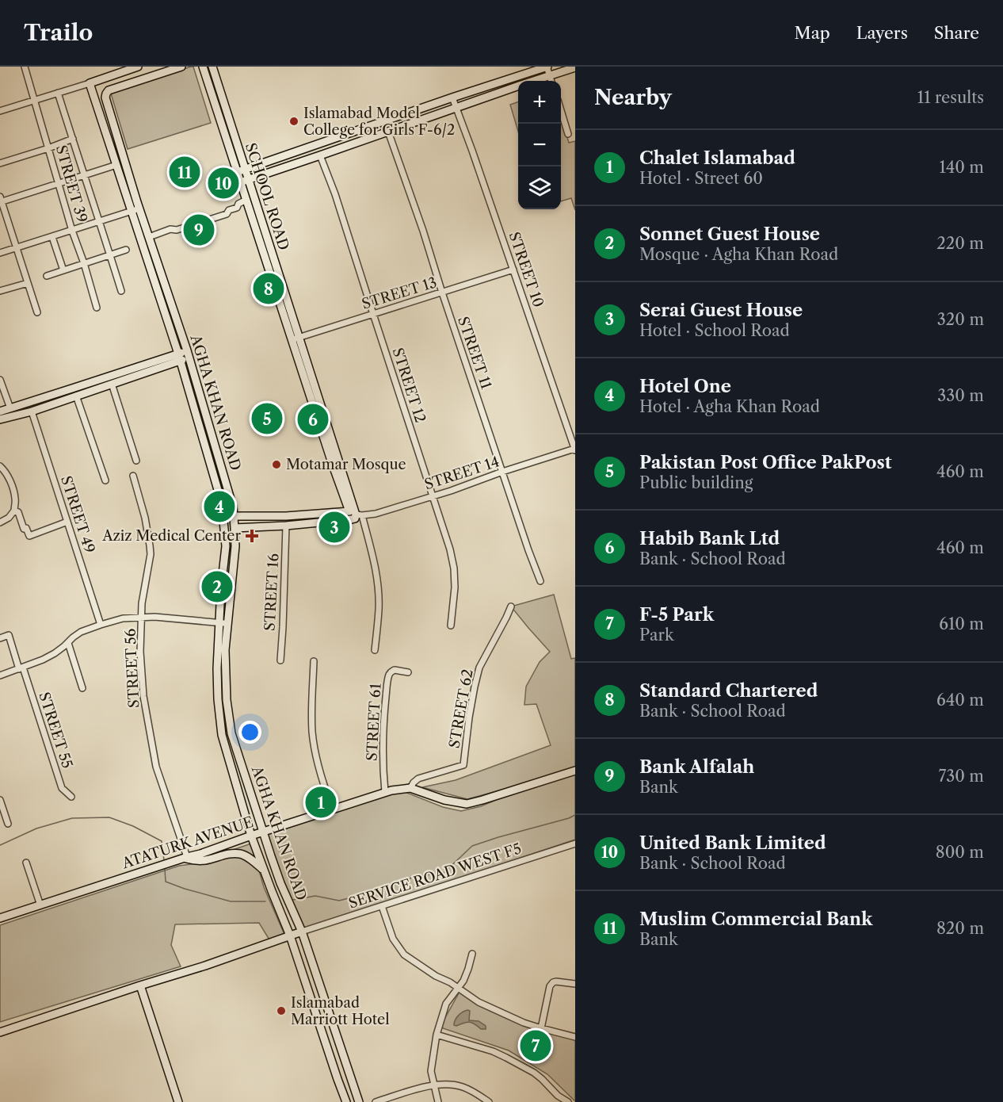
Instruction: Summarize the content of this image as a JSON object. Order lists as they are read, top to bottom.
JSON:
{
  "streets": {
    "street": [
      "STREET 39",
      "SCHOOL ROAD",
      "STREET 10",
      "STREET 13",
      "STREET 11",
      "STREET 12",
      "AGHA KHAN ROAD",
      "STREET 14",
      "STREET 49",
      "STREET 16",
      "STREET 56",
      "STREET 62",
      "STREET 61",
      "STREET 55",
      "ATATURK AVENUE",
      "SERVICE ROAD WEST F5"
    ]
  },
  "crossings": [
    ["SCHOOL ROAD", "STREET 13"],
    ["SCHOOL ROAD", "STREET 14"],
    ["STREET 10", "STREET 13"],
    ["STREET 10", "STREET 14"],
    ["STREET 13", "STREET 11"],
    ["STREET 13", "STREET 12"],
    ["STREET 11", "STREET 14"],
    ["STREET 12", "STREET 14"],
    ["AGHA KHAN ROAD", "ATATURK AVENUE"],
    ["AGHA KHAN ROAD", "SERVICE ROAD WEST F5"],
    ["STREET 56", "ATATURK AVENUE"],
    ["STREET 62", "ATATURK AVENUE"],
    ["STREET 61", "ATATURK AVENUE"]
  ],
  "places": {
    "other": ["Islamabad Model College for Girls F-6/2", "Motamar Mosque", "Islamabad Marriott Hotel"],
    "health": ["Aziz Medical Center"]
  },
  "page": {
    "header": "Trailo",
    "nav": ["Map", "Layers", "Share"],
    "heading": ["Nearby", "11 results"],
    "map_buttons": ["+", "−"],
    "list": [
      {
        "mark": "1",
        "name": "Chalet Islamabad",
        "note": "Hotel · Street 60",
        "value": "140 m"
      },
      {
        "mark": "2",
        "name": "Sonnet Guest House",
        "note": "Mosque · Agha Khan Road",
        "value": "220 m"
      },
      {
        "mark": "3",
        "name": "Serai Guest House",
        "note": "Hotel · School Road",
        "value": "320 m"
      },
      {
        "mark": "4",
        "name": "Hotel One",
        "note": "Hotel · Agha Khan Road",
        "value": "330 m"
      },
      {
        "mark": "5",
        "name": "Pakistan Post Office PakPost",
        "note": "Public building",
        "value": "460 m"
      },
      {
        "mark": "6",
        "name": "Habib Bank Ltd",
        "note": "Bank · School Road",
        "value": "460 m"
      },
      {
        "mark": "7",
        "name": "F-5 Park",
        "note": "Park",
        "value": "610 m"
      },
      {
        "mark": "8",
        "name": "Standard Chartered",
        "note": "Bank · School Road",
        "value": "640 m"
      },
      {
        "mark": "9",
        "name": "Bank Alfalah",
        "note": "Bank",
        "value": "730 m"
      },
      {
        "mark": "10",
        "name": "United Bank Limited",
        "note": "Bank · School Road",
        "value": "800 m"
      },
      {
        "mark": "11",
        "name": "Muslim Commercial Bank",
        "note": "Bank",
        "value": "820 m"
      }
    ],
    "pins": [
      "11",
      "10",
      "9",
      "8",
      "5",
      "6",
      "4",
      "3",
      "2",
      "1",
      "7"
    ]
  }
}
